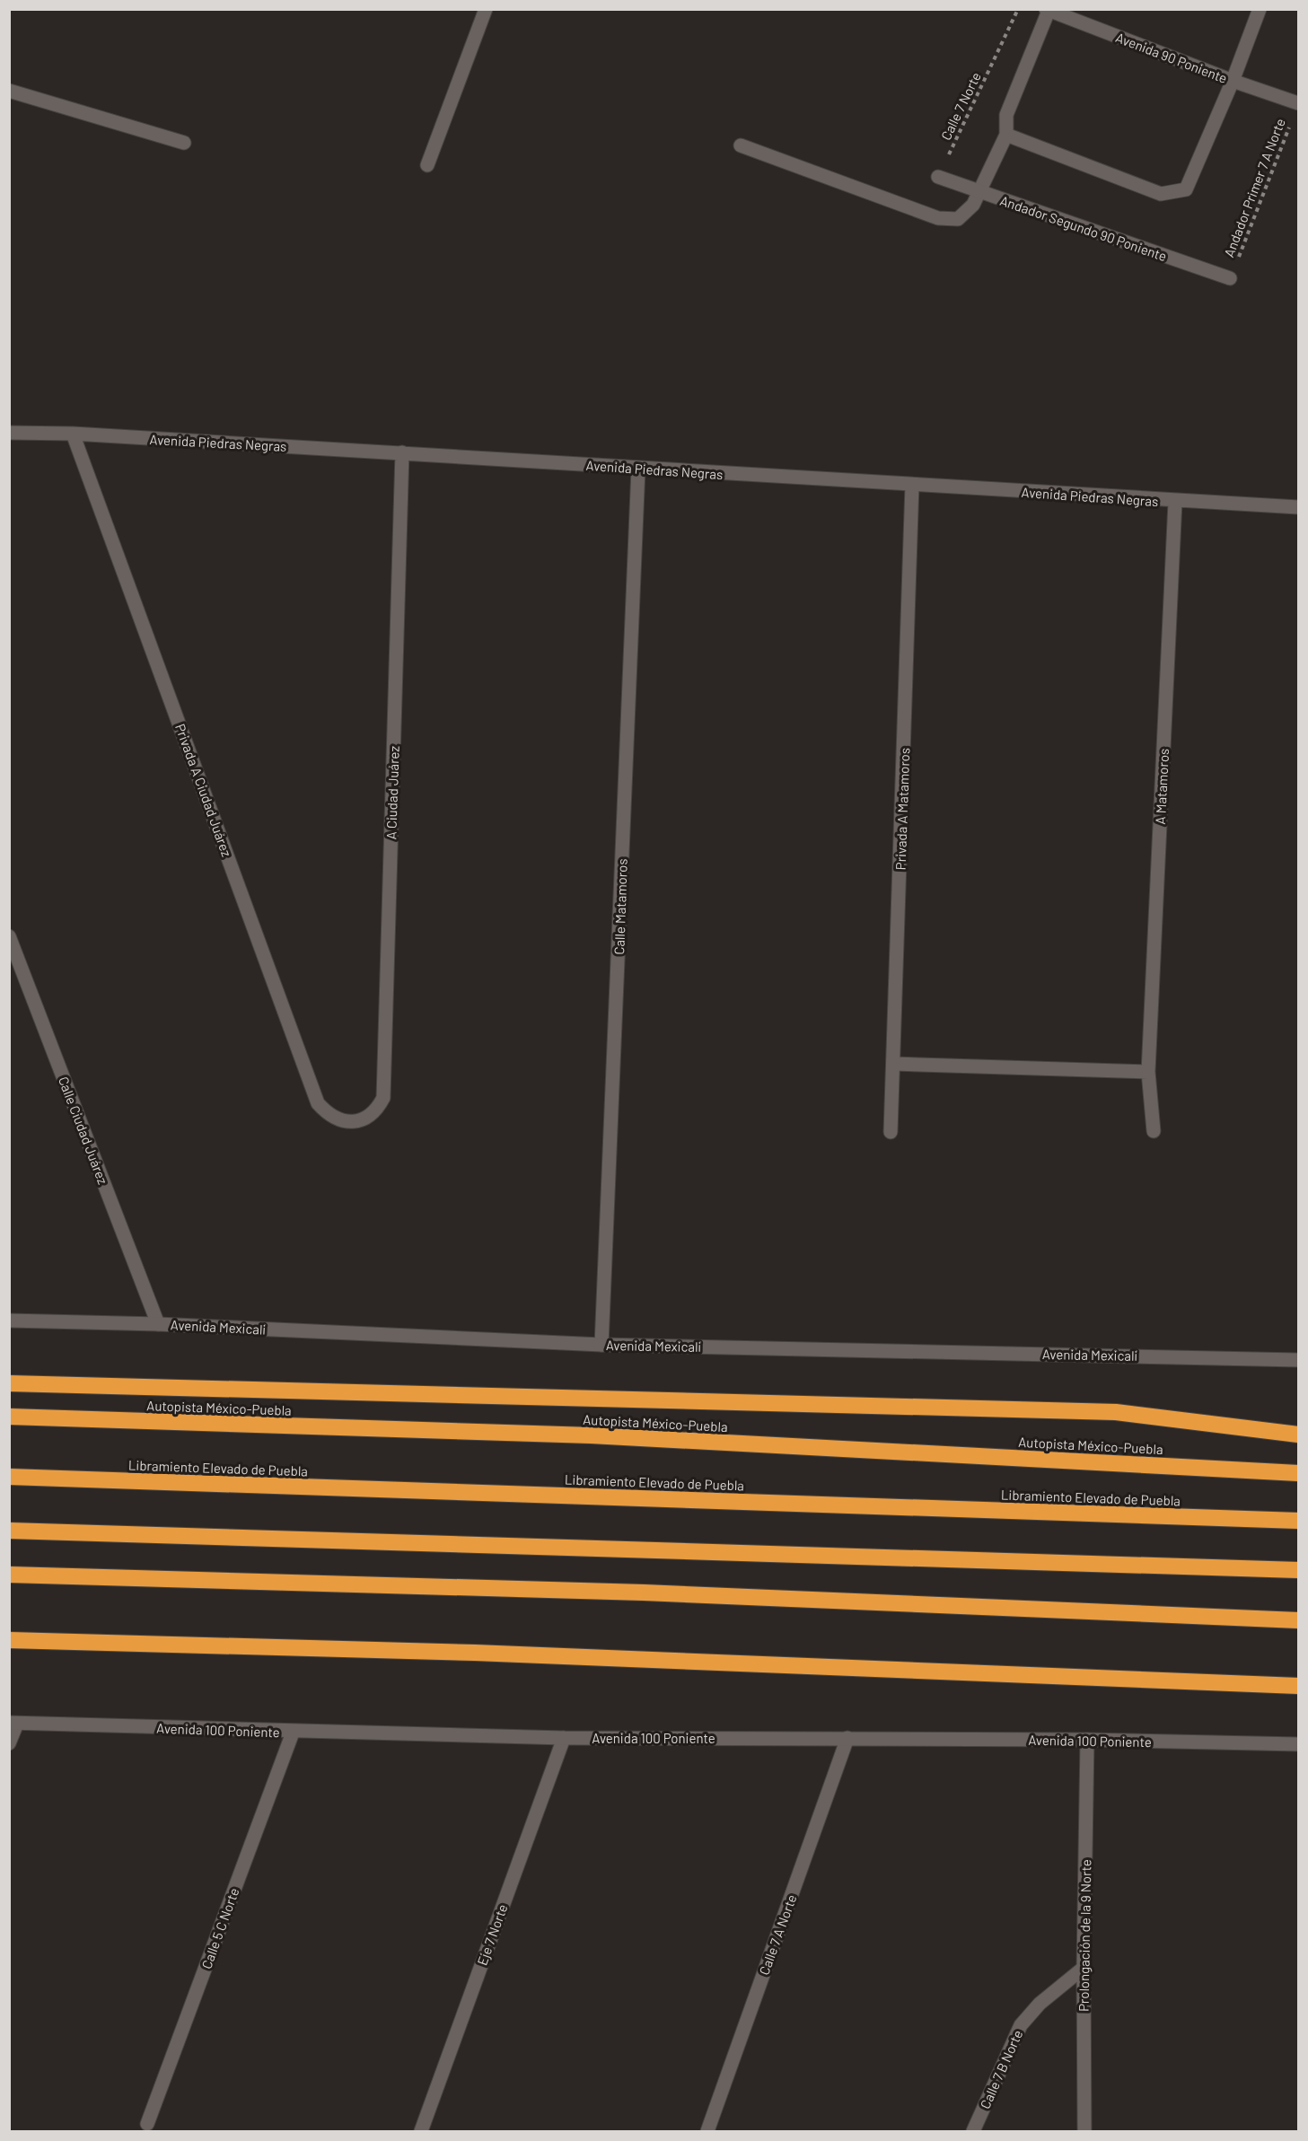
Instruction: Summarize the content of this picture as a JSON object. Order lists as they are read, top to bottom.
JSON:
{
  "streets": {
    "highway": ["Autopista México-Puebla", "Libramiento Elevado de Puebla"],
    "street": [
      "Avenida 90 Poniente",
      "Andador Segundo 90 Poniente",
      "Avenida Piedras Negras",
      "A Matamoros",
      "Privada A Ciudad Juárez",
      "A Ciudad Juárez",
      "Privada A Matamoros",
      "Calle Matamoros",
      "Calle Ciudad Juárez",
      "Avenida Mexicali",
      "Avenida 100 Poniente",
      "Calle 5 C Norte",
      "Eje 7 Norte",
      "Calle 7 A Norte",
      "Prolongación de la 9 Norte",
      "Calle 7 B Norte"
    ],
    "path": ["Calle 7 Norte", "Andador Primer 7 A Norte"]
  },
  "crossings": [
    ["Calle 7 Norte", "Andador Segundo 90 Poniente"],
    ["Andador Primer 7 A Norte", "Andador Segundo 90 Poniente"],
    ["Avenida Piedras Negras", "A Matamoros"],
    ["Avenida Piedras Negras", "Privada A Ciudad Juárez"],
    ["Avenida Piedras Negras", "A Ciudad Juárez"],
    ["Avenida Piedras Negras", "Privada A Matamoros"],
    ["Avenida Piedras Negras", "Calle Matamoros"],
    ["Privada A Ciudad Juárez", "A Ciudad Juárez"],
    ["Calle Matamoros", "Avenida Mexicali"],
    ["Calle Ciudad Juárez", "Avenida Mexicali"],
    ["Avenida 100 Poniente", "Calle 5 C Norte"],
    ["Avenida 100 Poniente", "Eje 7 Norte"],
    ["Avenida 100 Poniente", "Calle 7 A Norte"],
    ["Avenida 100 Poniente", "Prolongación de la 9 Norte"],
    ["Prolongación de la 9 Norte", "Calle 7 B Norte"]
  ]
}
